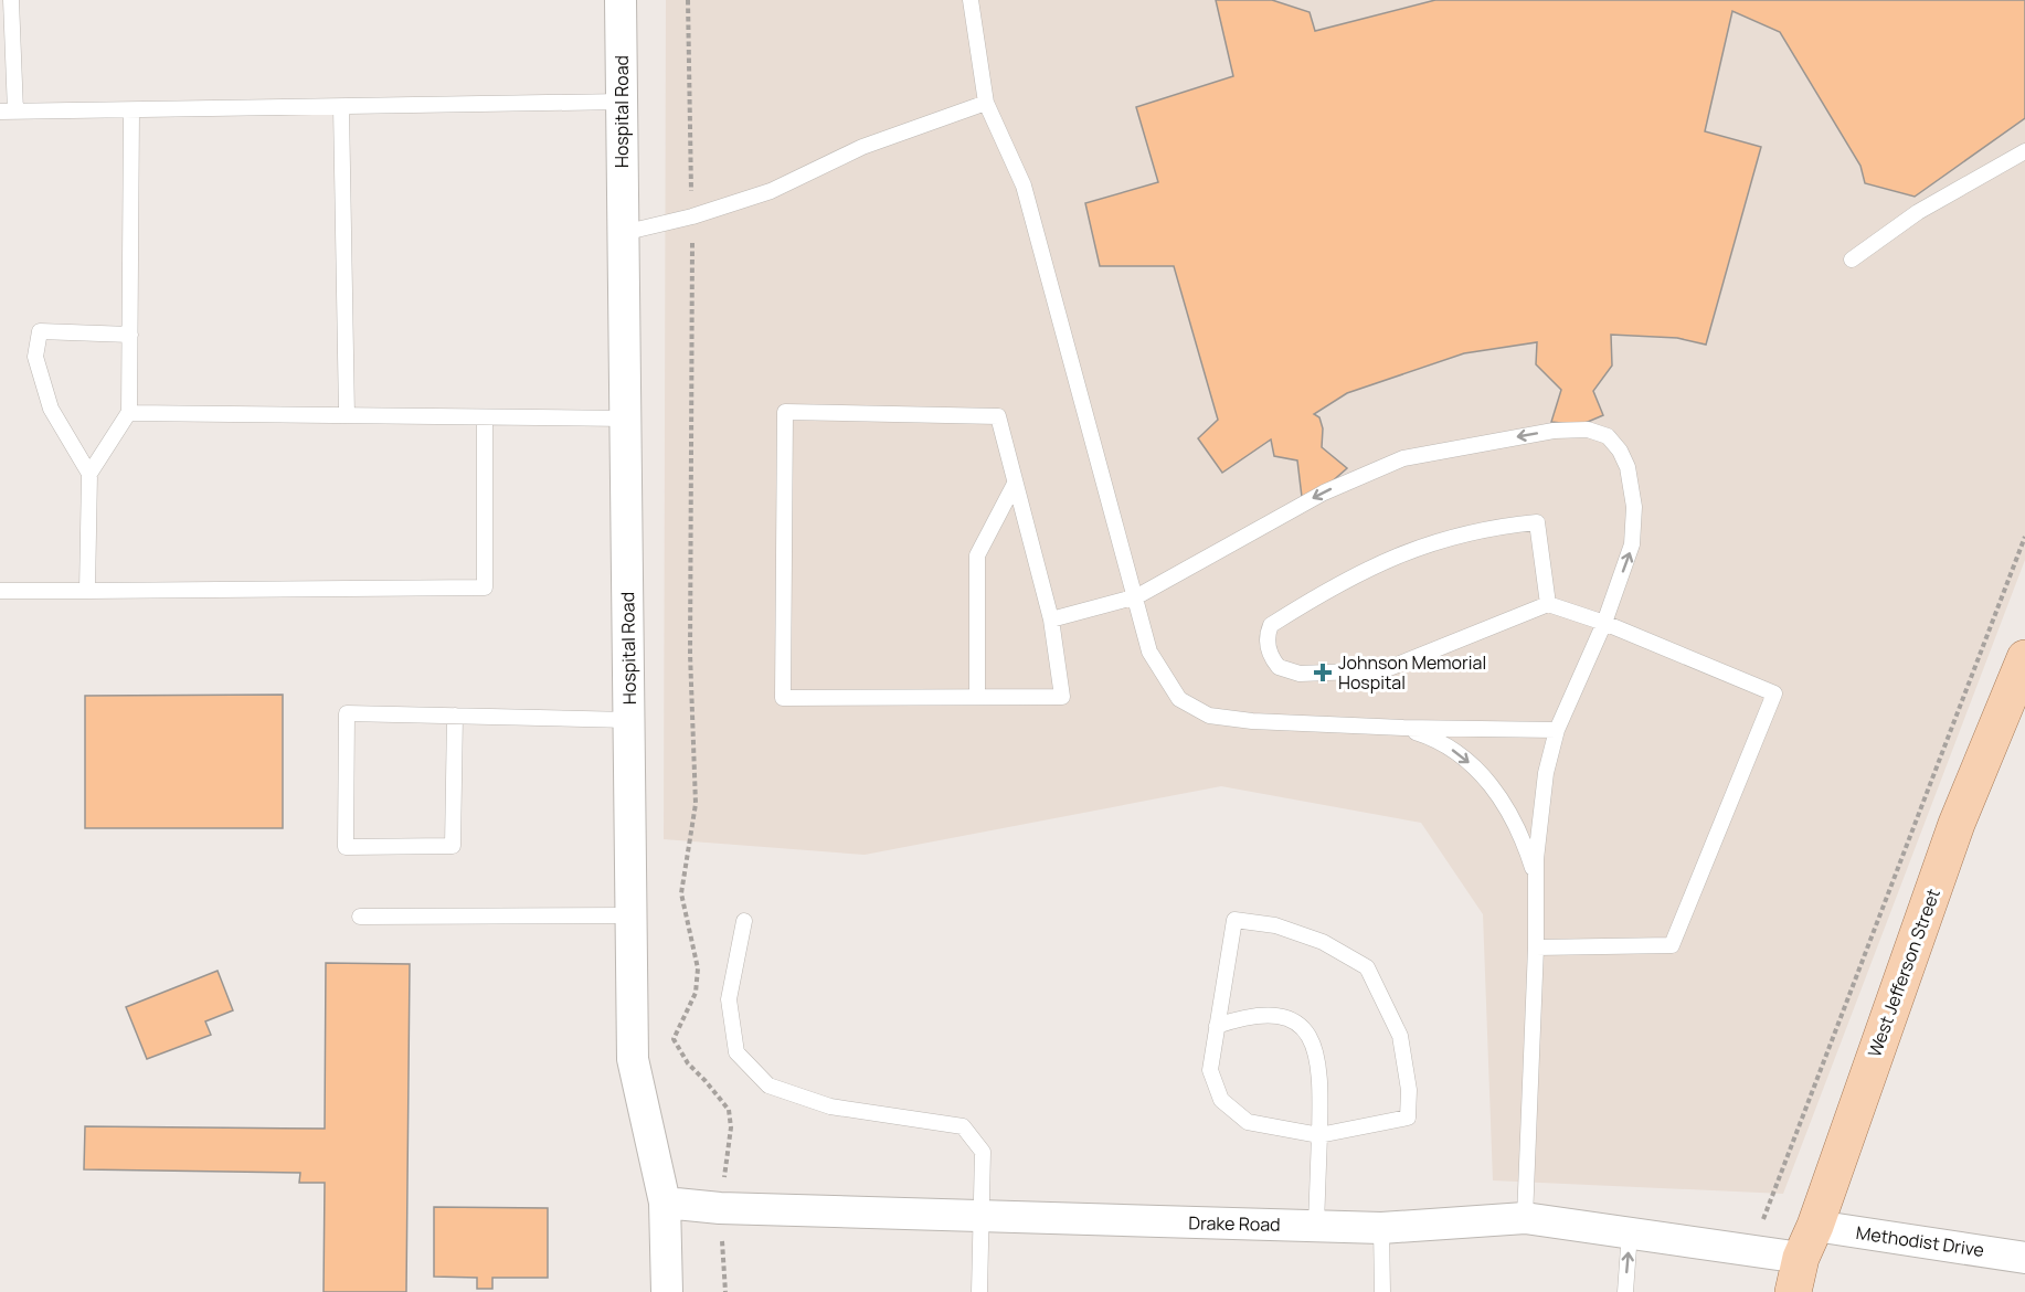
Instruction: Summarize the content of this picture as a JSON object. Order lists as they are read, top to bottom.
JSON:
{
  "streets": {
    "main road": ["West Jefferson Street"],
    "street": ["Hospital Road", "Drake Road", "Methodist Drive"]
  },
  "crossings": [
    ["Hospital Road", "Drake Road"],
    ["West Jefferson Street", "Drake Road"],
    ["West Jefferson Street", "Methodist Drive"],
    ["Drake Road", "Methodist Drive"]
  ],
  "places": {
    "health": ["Johnson Memorial Hospital"]
  }
}
